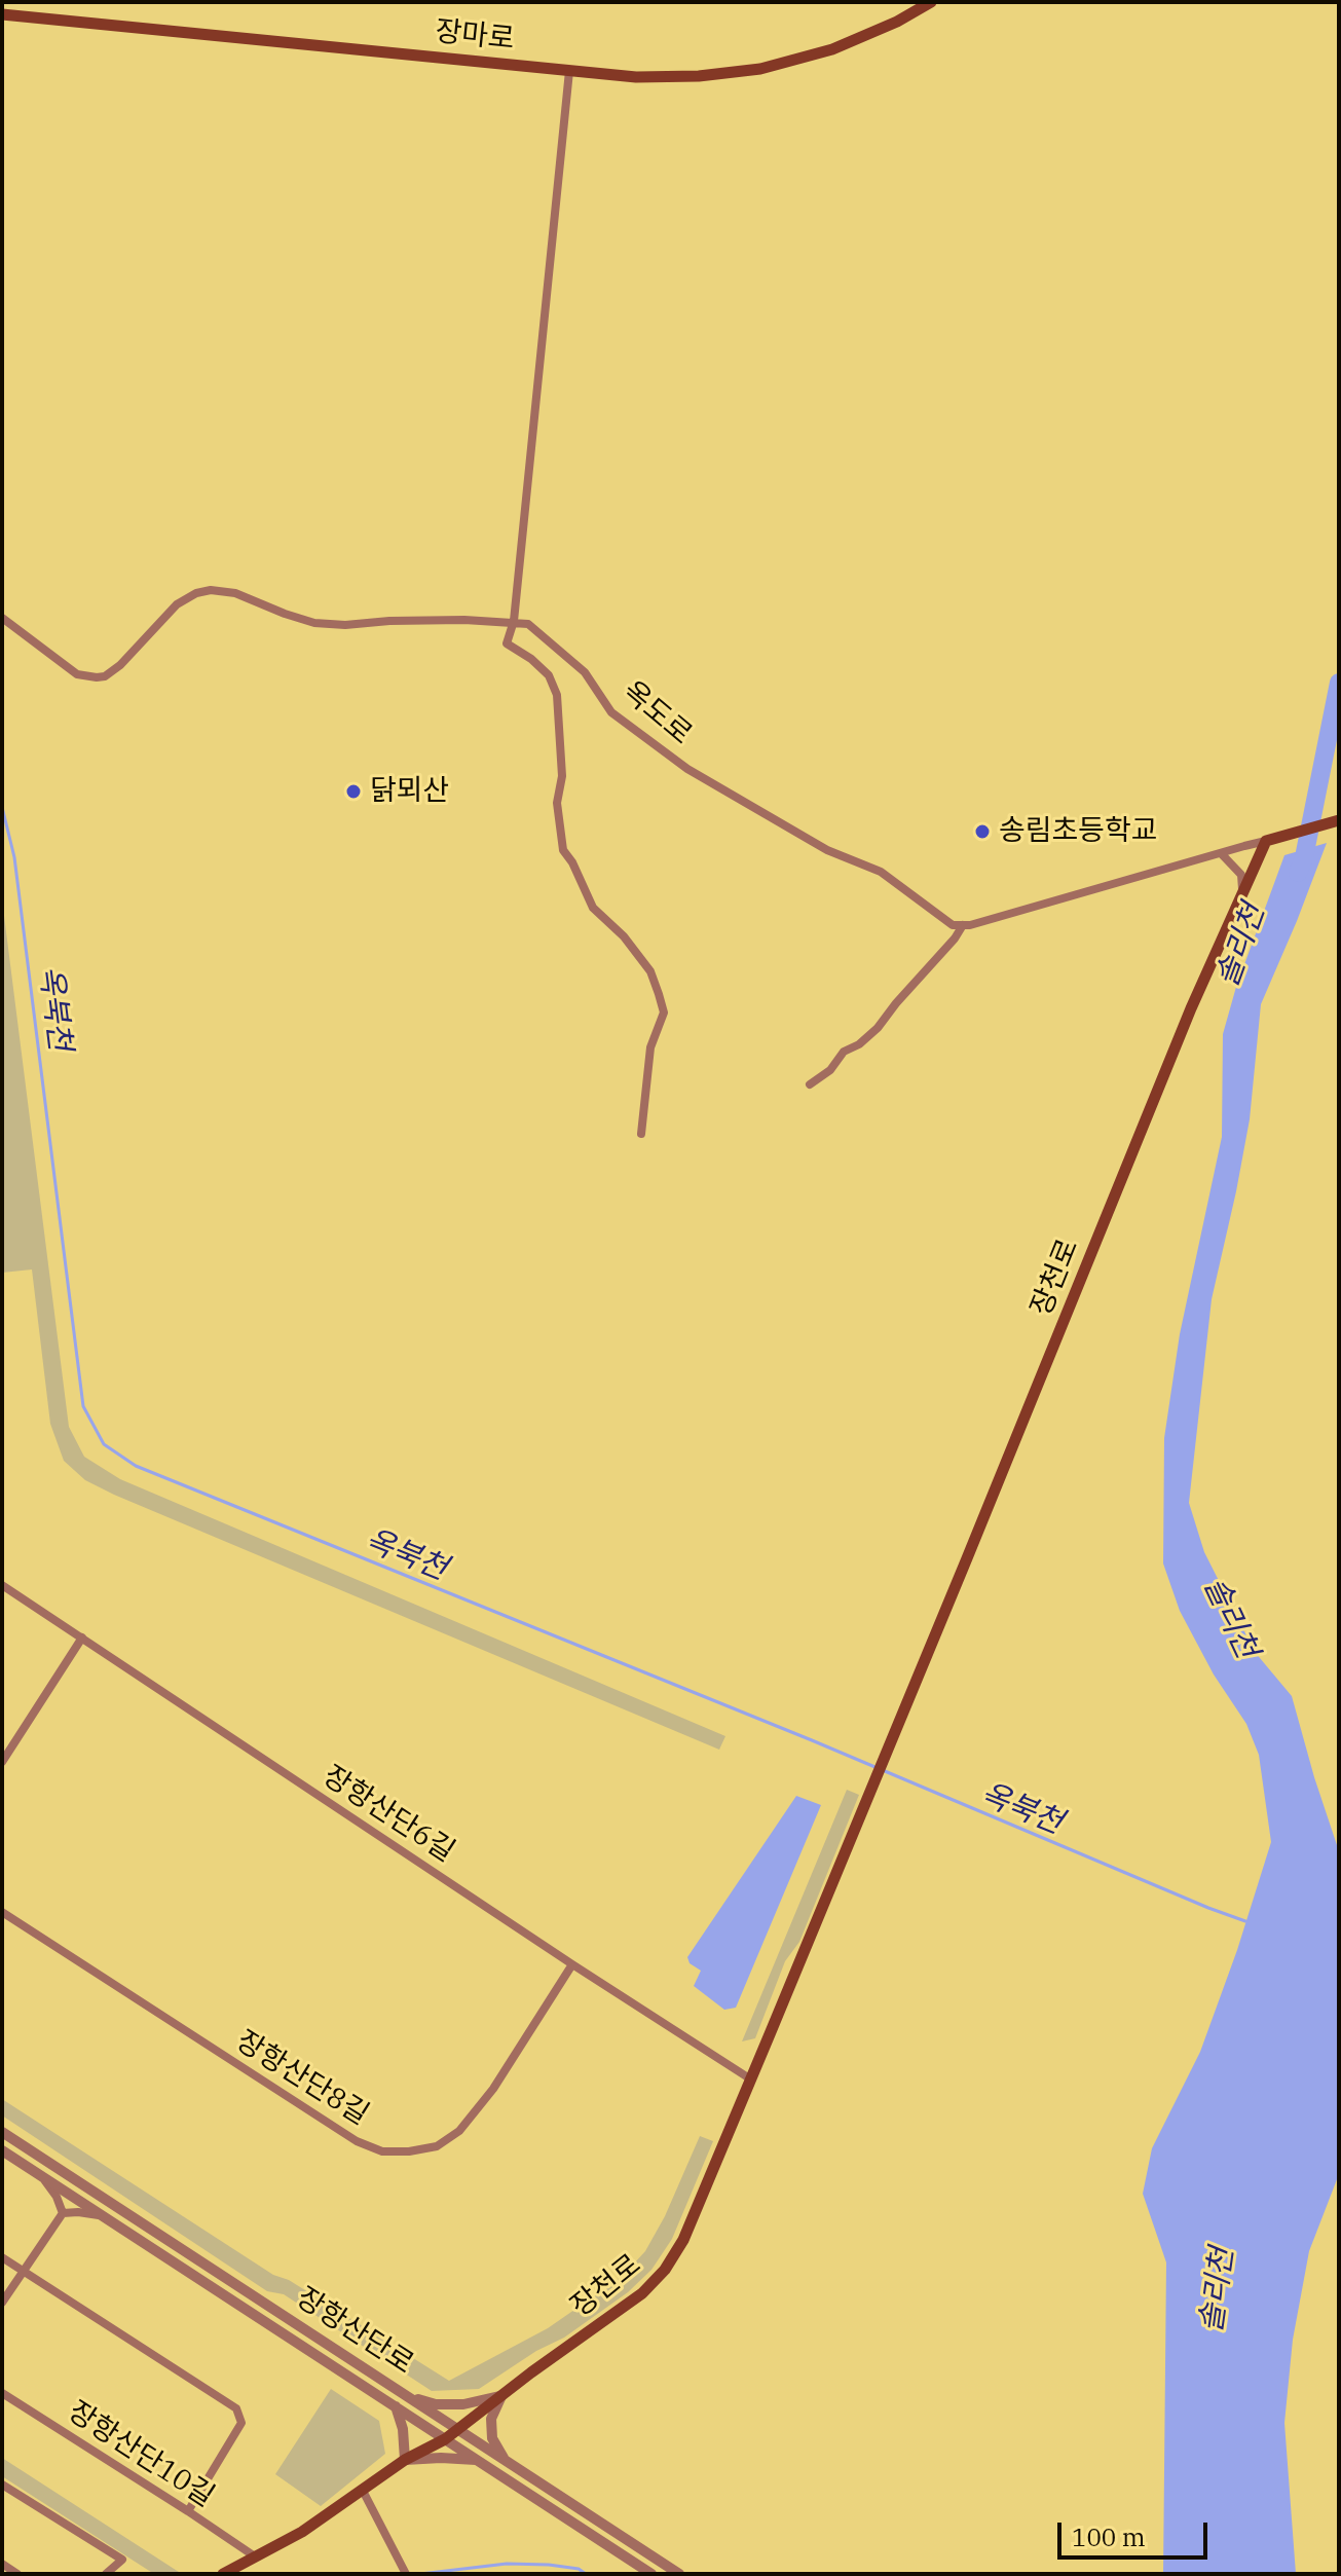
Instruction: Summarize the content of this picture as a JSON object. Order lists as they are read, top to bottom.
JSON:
{
  "streets": {
    "main road": ["장마로", "장천로"],
    "street": [
      "옥도로",
      "장항산단6길",
      "장항산단8길",
      "장항산단로",
      "장항산단10길"
    ]
  },
  "crossings": [
    ["장천로", "장항산단6길"],
    ["장천로", "장항산단로"],
    ["장천로", "장항산단10길"],
    ["장항산단6길", "장항산단8길"]
  ],
  "water": ["솔리천", "옥북천"],
  "places": ["닭뫼산", "송림초등학교"],
  "scale_bar": "100 m"
}
